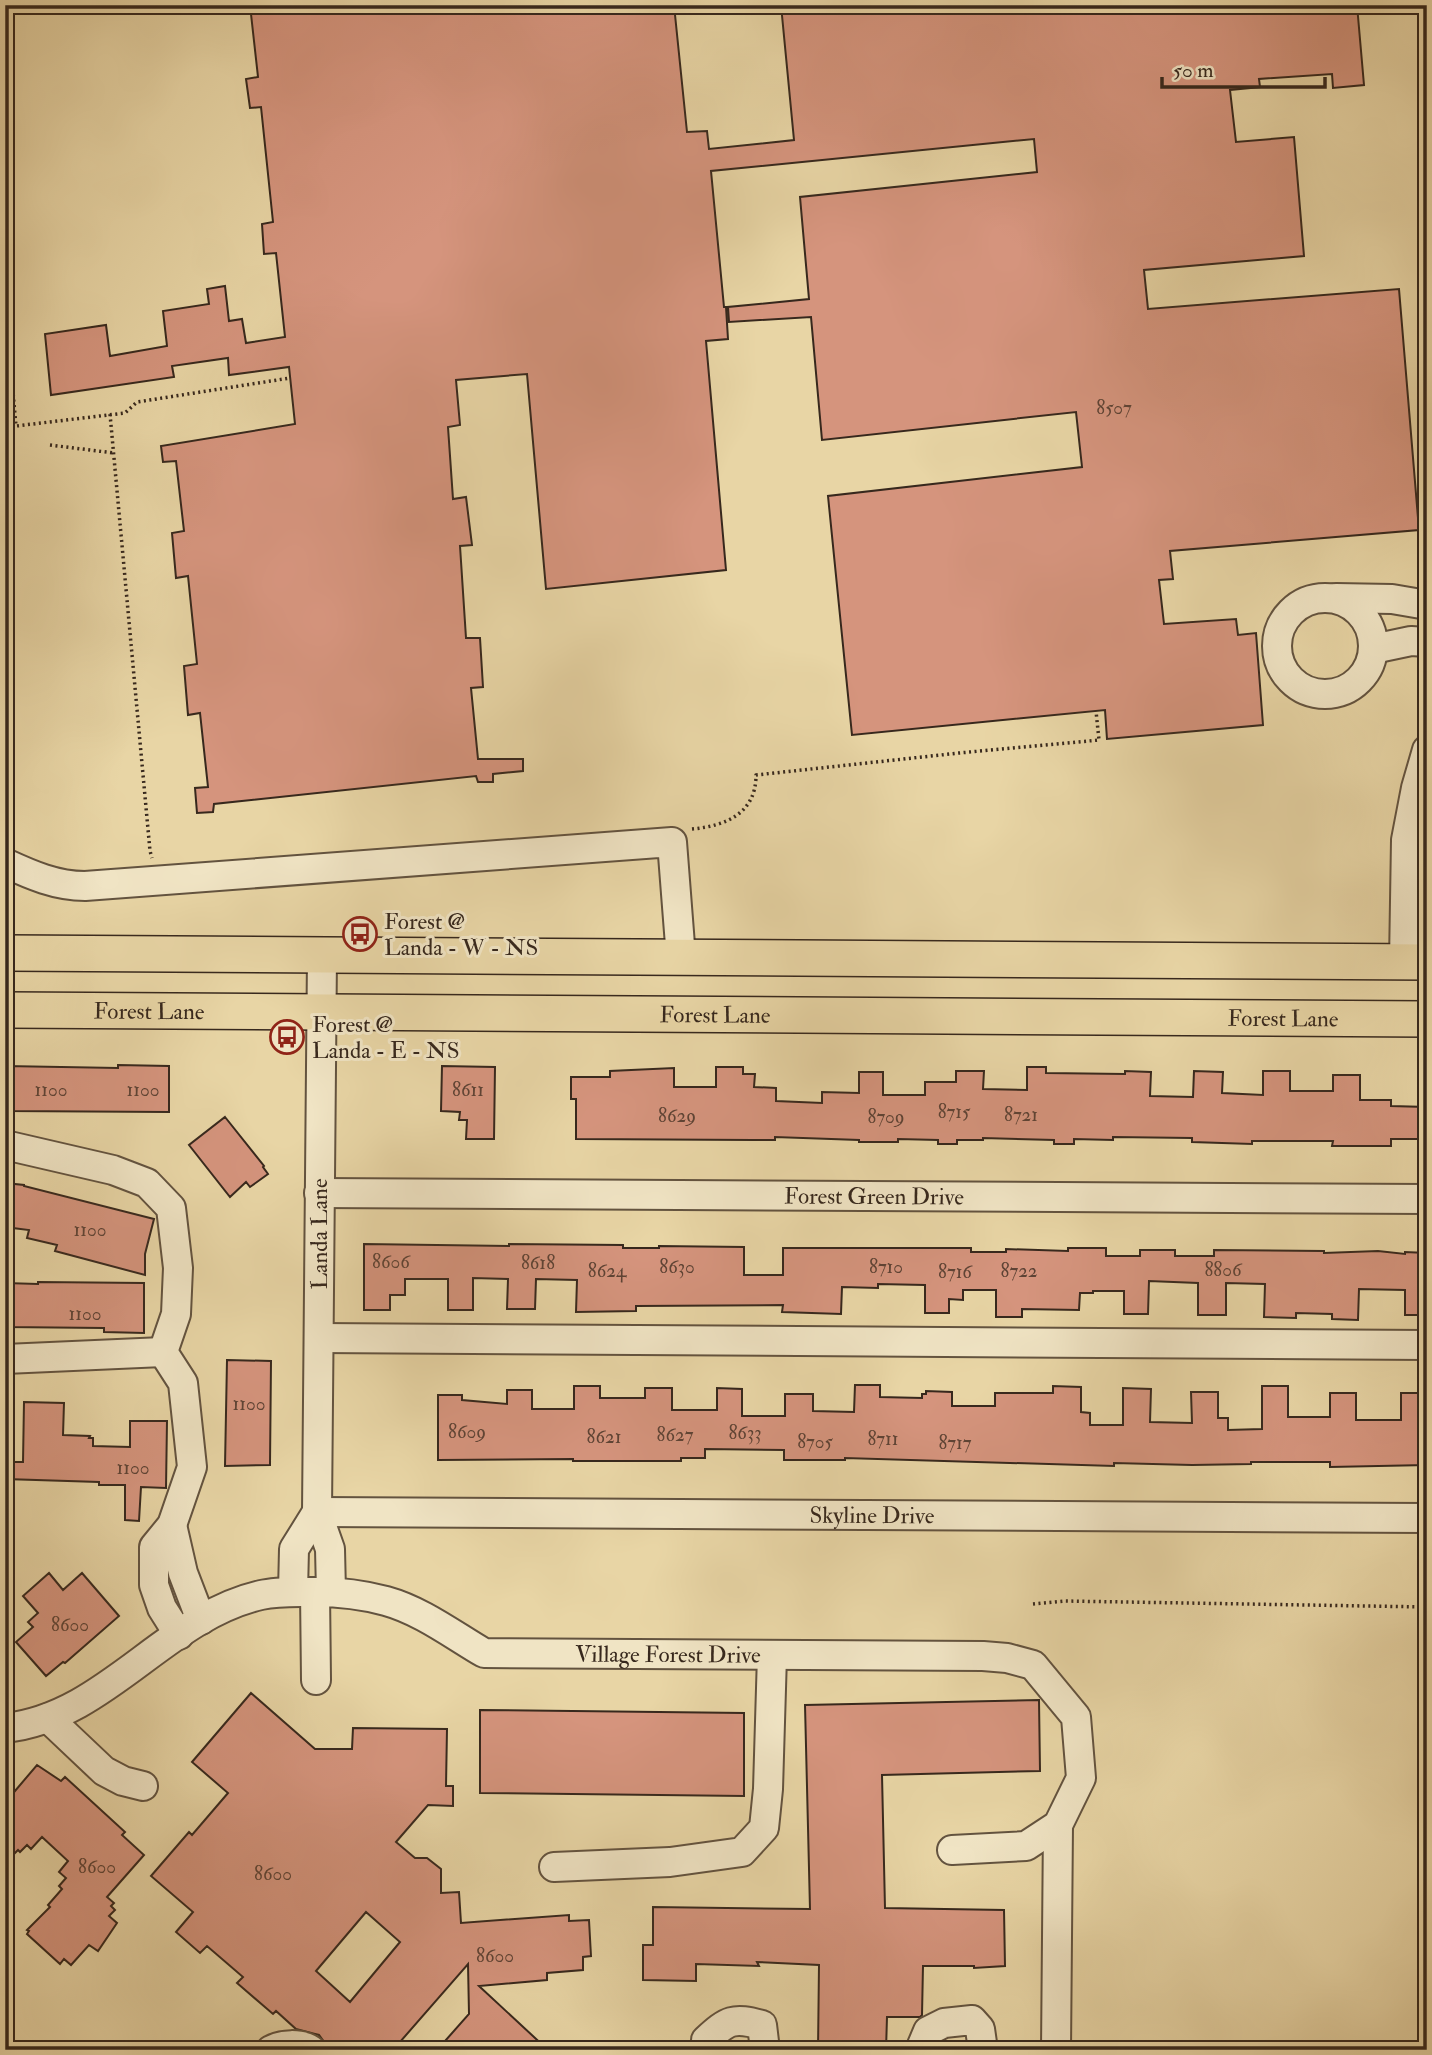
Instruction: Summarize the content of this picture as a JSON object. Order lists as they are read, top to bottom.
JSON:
{
  "streets": {
    "main road": ["Forest Lane"],
    "street": [
      "Forest Green Drive",
      "Landa Lane",
      "Skyline Drive",
      "Village Forest Drive"
    ]
  },
  "crossings": [
    ["Forest Lane", "Landa Lane"],
    ["Forest Green Drive", "Landa Lane"],
    ["Landa Lane", "Skyline Drive"]
  ],
  "places": {
    "bus stop": ["Forest @ Landa - W - NS", "Forest @ Landa - E - NS"]
  },
  "house_numbers": [
    "8507",
    "1100",
    "1100",
    "8611",
    "8715",
    "8721",
    "8629",
    "8709",
    "1100",
    "8606",
    "8618",
    "8630",
    "8710",
    "8806",
    "8624",
    "8722",
    "8716",
    "1100",
    "1100",
    "8609",
    "8633",
    "8627",
    "8621",
    "8711",
    "8705",
    "8717",
    "1100",
    "8600",
    "8600",
    "8600",
    "8600"
  ],
  "scale_bar": "50 m"
}
